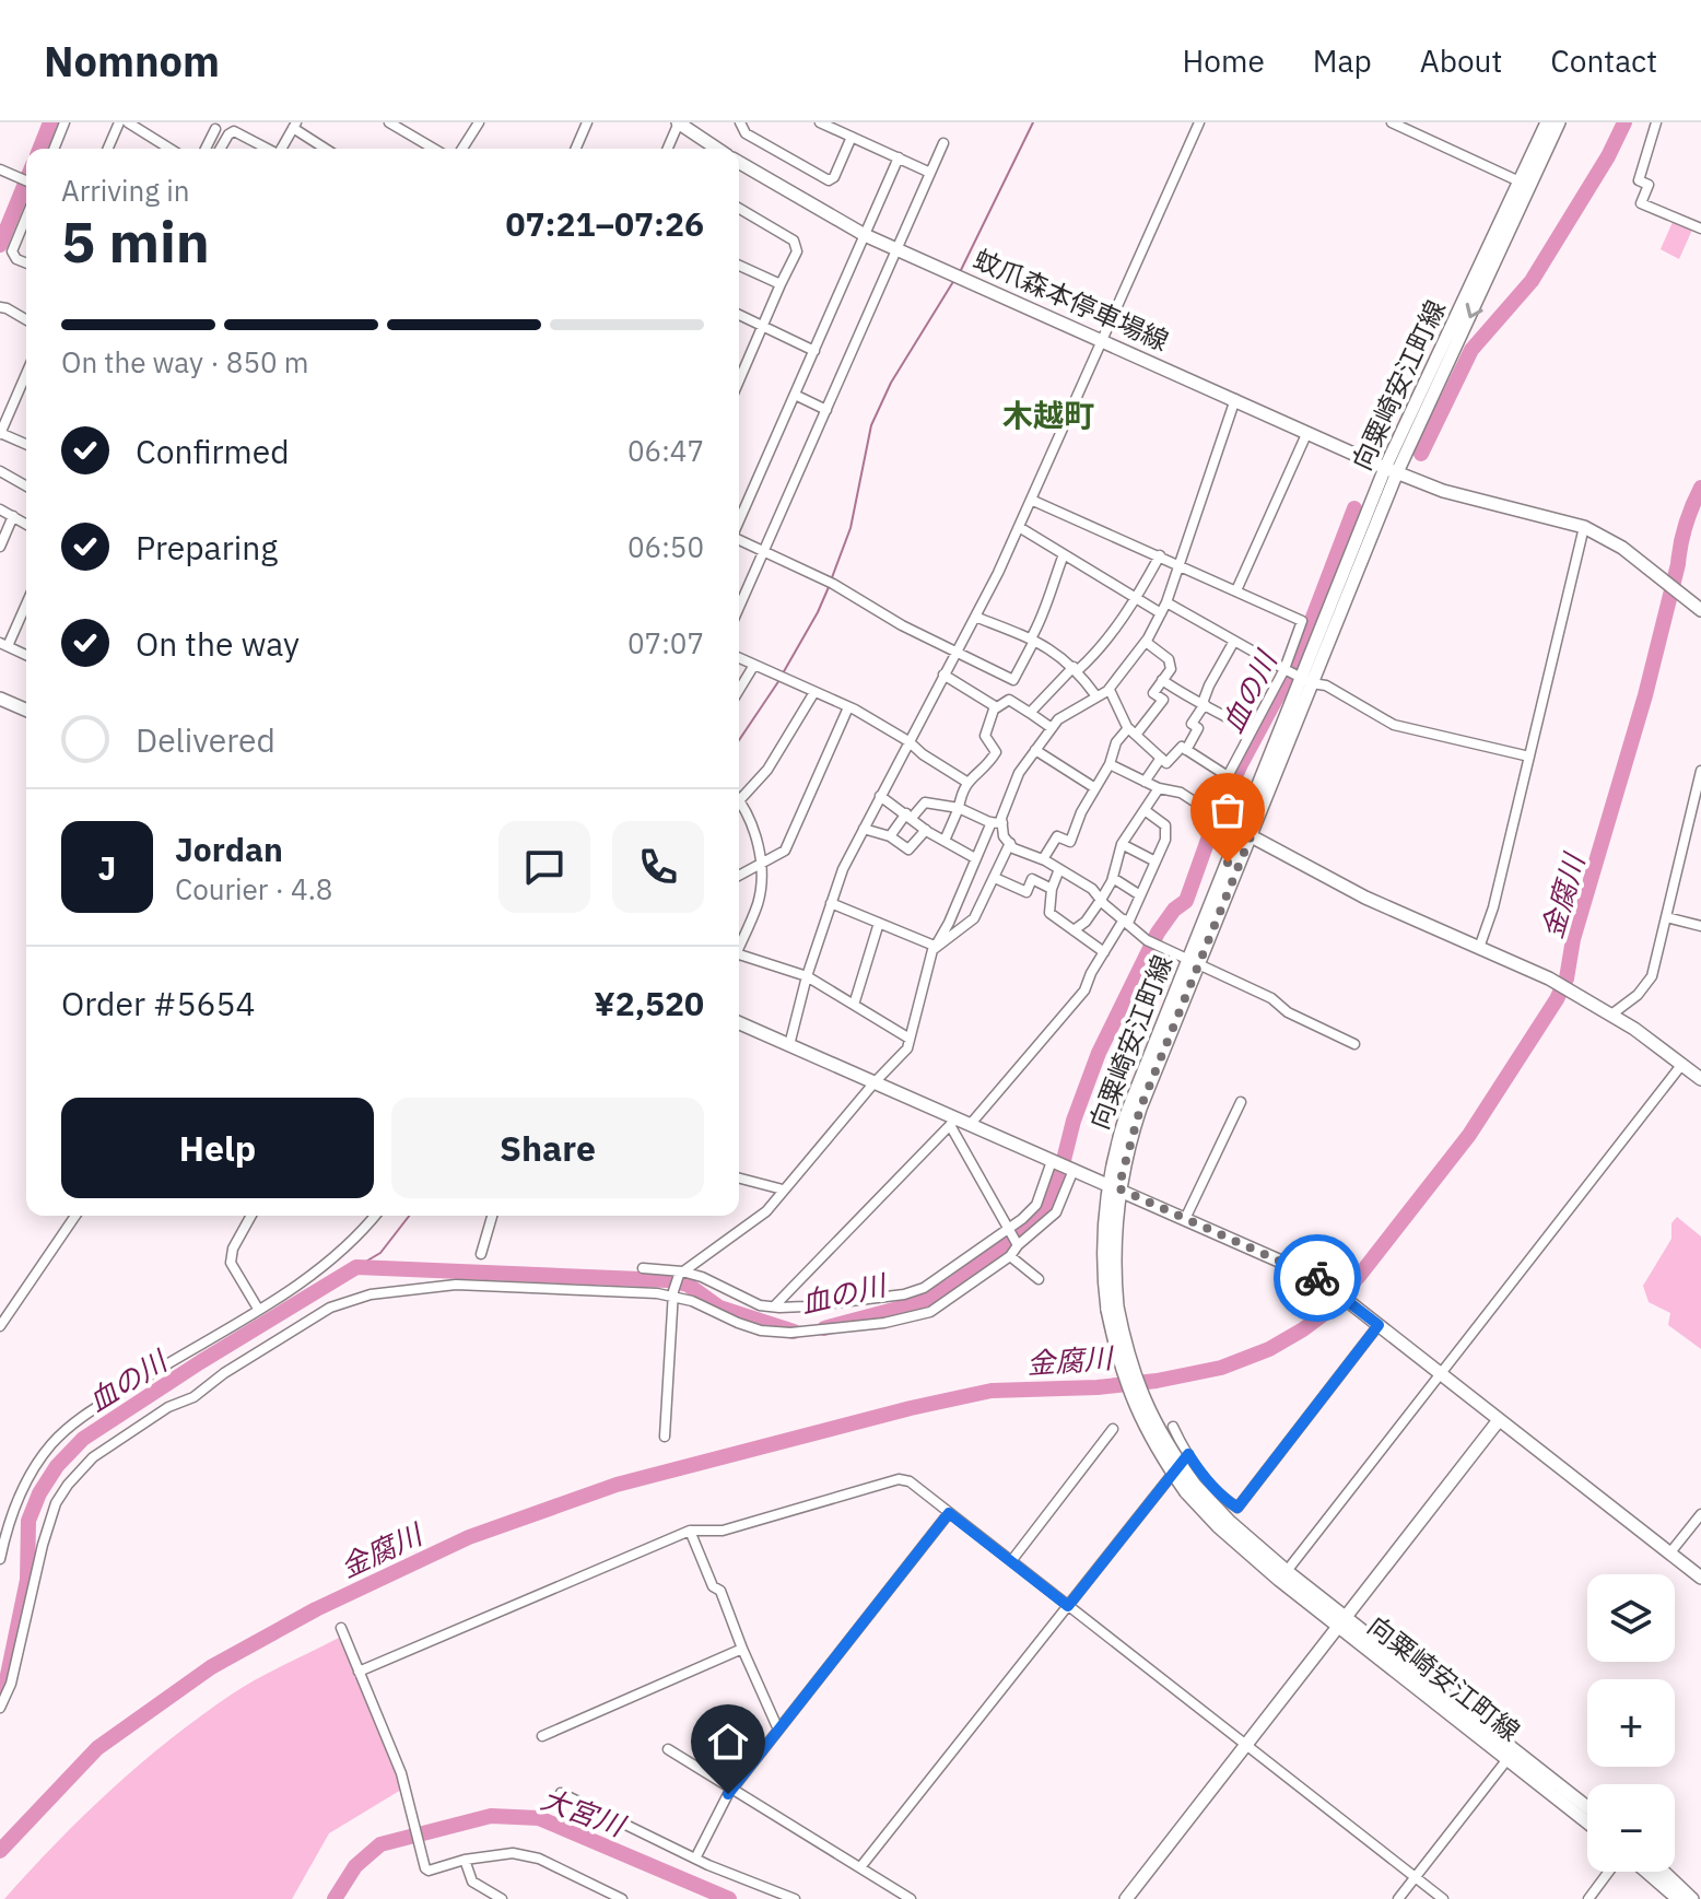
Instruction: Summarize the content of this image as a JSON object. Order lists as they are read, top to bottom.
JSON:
{
  "streets": {
    "main road": ["蚊爪森本停車場線", "向粟崎安江町線"]
  },
  "crossings": [
    ["蚊爪森本停車場線", "向粟崎安江町線"]
  ],
  "districts": ["木越町"],
  "water": ["血の川", "金腐川", "大宮川"],
  "page": {
    "header": "Nomnom",
    "nav": [
      "Home",
      "Map",
      "About",
      "Contact"
    ],
    "heading": ["5 min", "Arriving in", "07:21–07:26"],
    "panel": [
      "Jordan",
      "Courier · 4.8",
      "Order #5654",
      "¥2,520"
    ],
    "bar": "On the way · 850 m",
    "list": [
      ["Confirmed", "06:47"],
      ["Preparing", "06:50"],
      ["On the way", "07:07"],
      "Delivered"
    ],
    "round": "J",
    "buttons": ["Help", "Share"],
    "map_buttons": ["+", "−"]
  }
}
